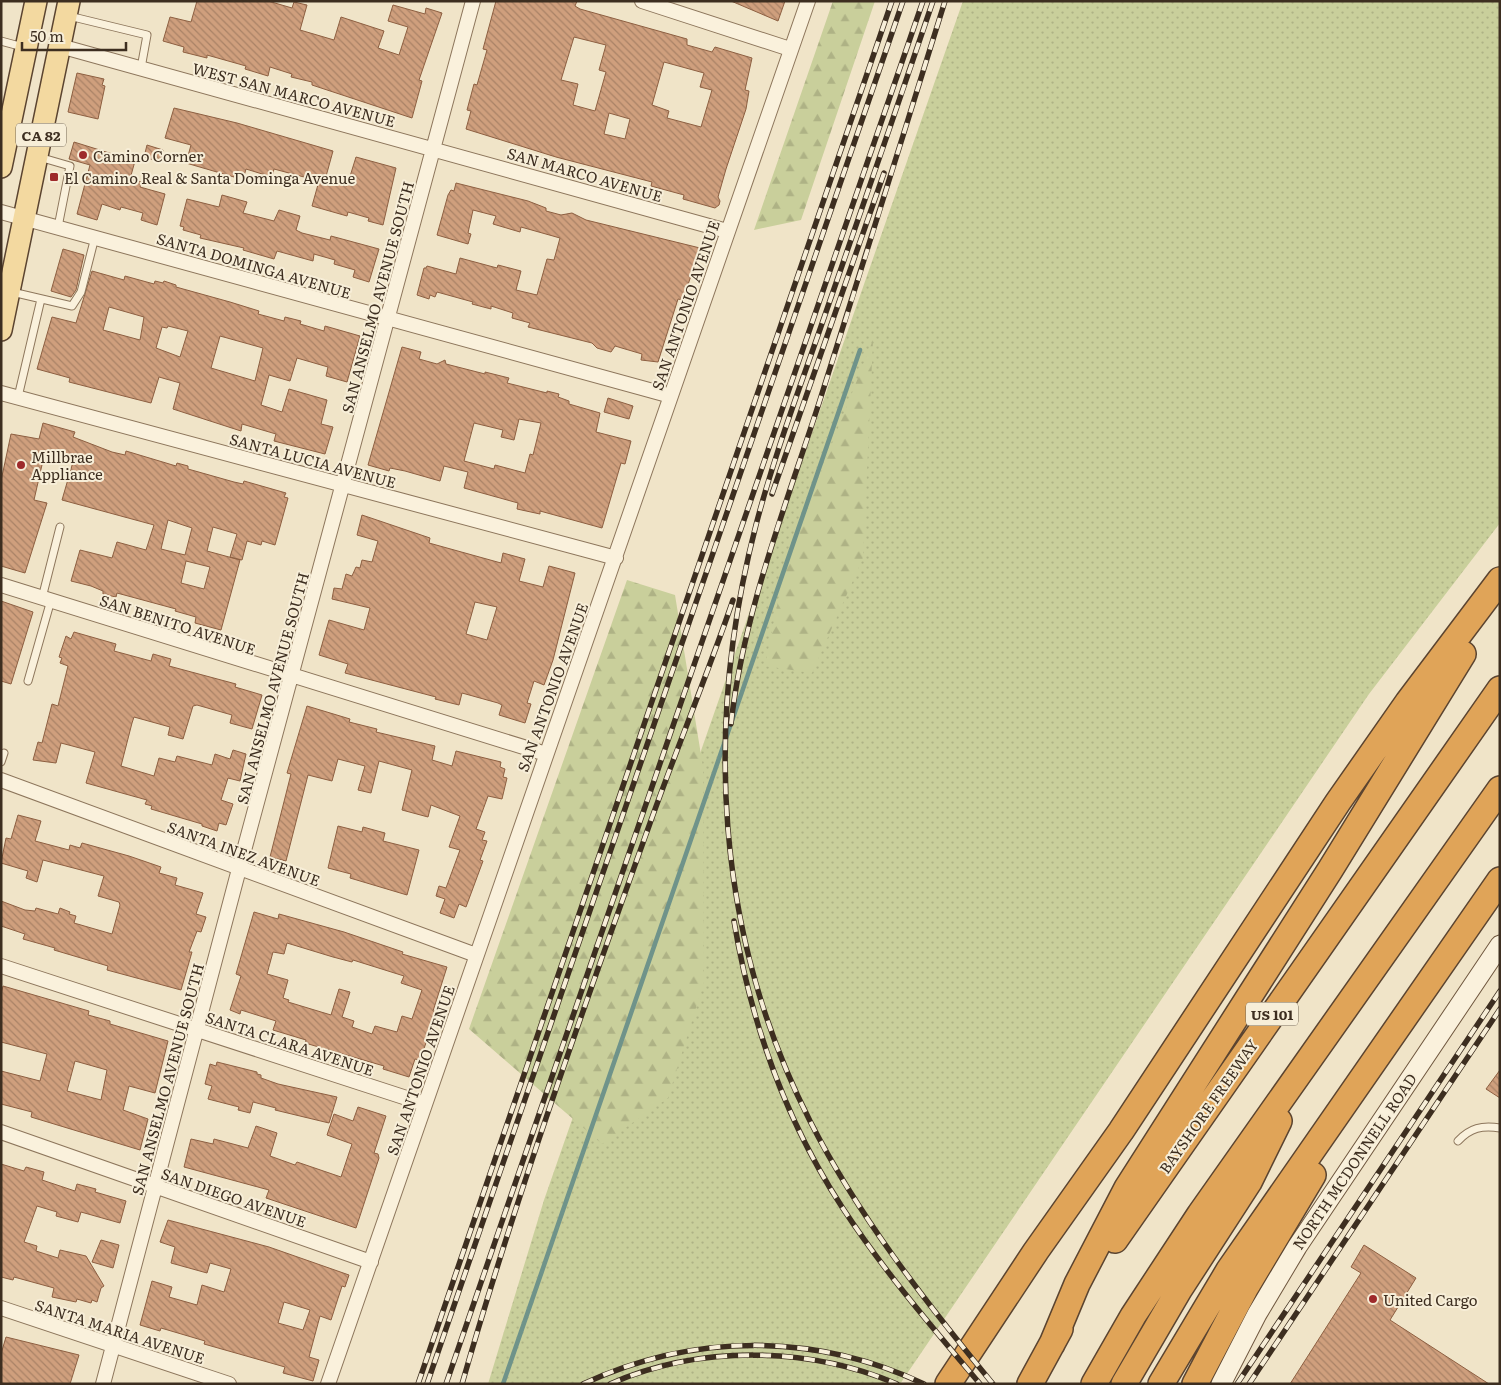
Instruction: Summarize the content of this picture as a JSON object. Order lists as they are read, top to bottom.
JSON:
{
  "streets": {
    "highway": ["US 101", "BAYSHORE FREEWAY"],
    "main road": ["CA 82"],
    "street": [
      "WEST SAN MARCO AVENUE",
      "SAN MARCO AVENUE",
      "SANTA DOMINGA AVENUE",
      "SAN ANSELMO AVENUE SOUTH",
      "SAN ANTONIO AVENUE",
      "SANTA LUCIA AVENUE",
      "SAN BENITO AVENUE",
      "SANTA INEZ AVENUE",
      "SANTA CLARA AVENUE",
      "NORTH MCDONNELL ROAD",
      "SAN DIEGO AVENUE",
      "SANTA MARIA AVENUE"
    ]
  },
  "crossings": [
    ["WEST SAN MARCO AVENUE", "CA 82"],
    ["WEST SAN MARCO AVENUE", "SAN MARCO AVENUE"],
    ["WEST SAN MARCO AVENUE", "SAN ANSELMO AVENUE SOUTH"],
    ["CA 82", "SANTA DOMINGA AVENUE"],
    ["SAN MARCO AVENUE", "SAN ANSELMO AVENUE SOUTH"],
    ["SAN MARCO AVENUE", "SAN ANTONIO AVENUE"],
    ["SANTA DOMINGA AVENUE", "SAN ANSELMO AVENUE SOUTH"],
    ["SANTA DOMINGA AVENUE", "SAN ANTONIO AVENUE"],
    ["SAN ANSELMO AVENUE SOUTH", "SANTA LUCIA AVENUE"],
    ["SAN ANSELMO AVENUE SOUTH", "SAN BENITO AVENUE"],
    ["SAN ANSELMO AVENUE SOUTH", "SANTA INEZ AVENUE"],
    ["SAN ANSELMO AVENUE SOUTH", "SANTA CLARA AVENUE"],
    ["SAN ANSELMO AVENUE SOUTH", "SAN DIEGO AVENUE"],
    ["SAN ANSELMO AVENUE SOUTH", "SANTA MARIA AVENUE"],
    ["SAN ANTONIO AVENUE", "SANTA LUCIA AVENUE"],
    ["SAN ANTONIO AVENUE", "SAN BENITO AVENUE"],
    ["SAN ANTONIO AVENUE", "SANTA INEZ AVENUE"],
    ["SAN ANTONIO AVENUE", "SANTA CLARA AVENUE"],
    ["SAN ANTONIO AVENUE", "SAN DIEGO AVENUE"]
  ],
  "places": {
    "other": ["Camino Corner", "Millbrae Appliance", "United Cargo"],
    "transit": ["El Camino Real & Santa Dominga Avenue"]
  },
  "scale_bar": "50 m"
}
